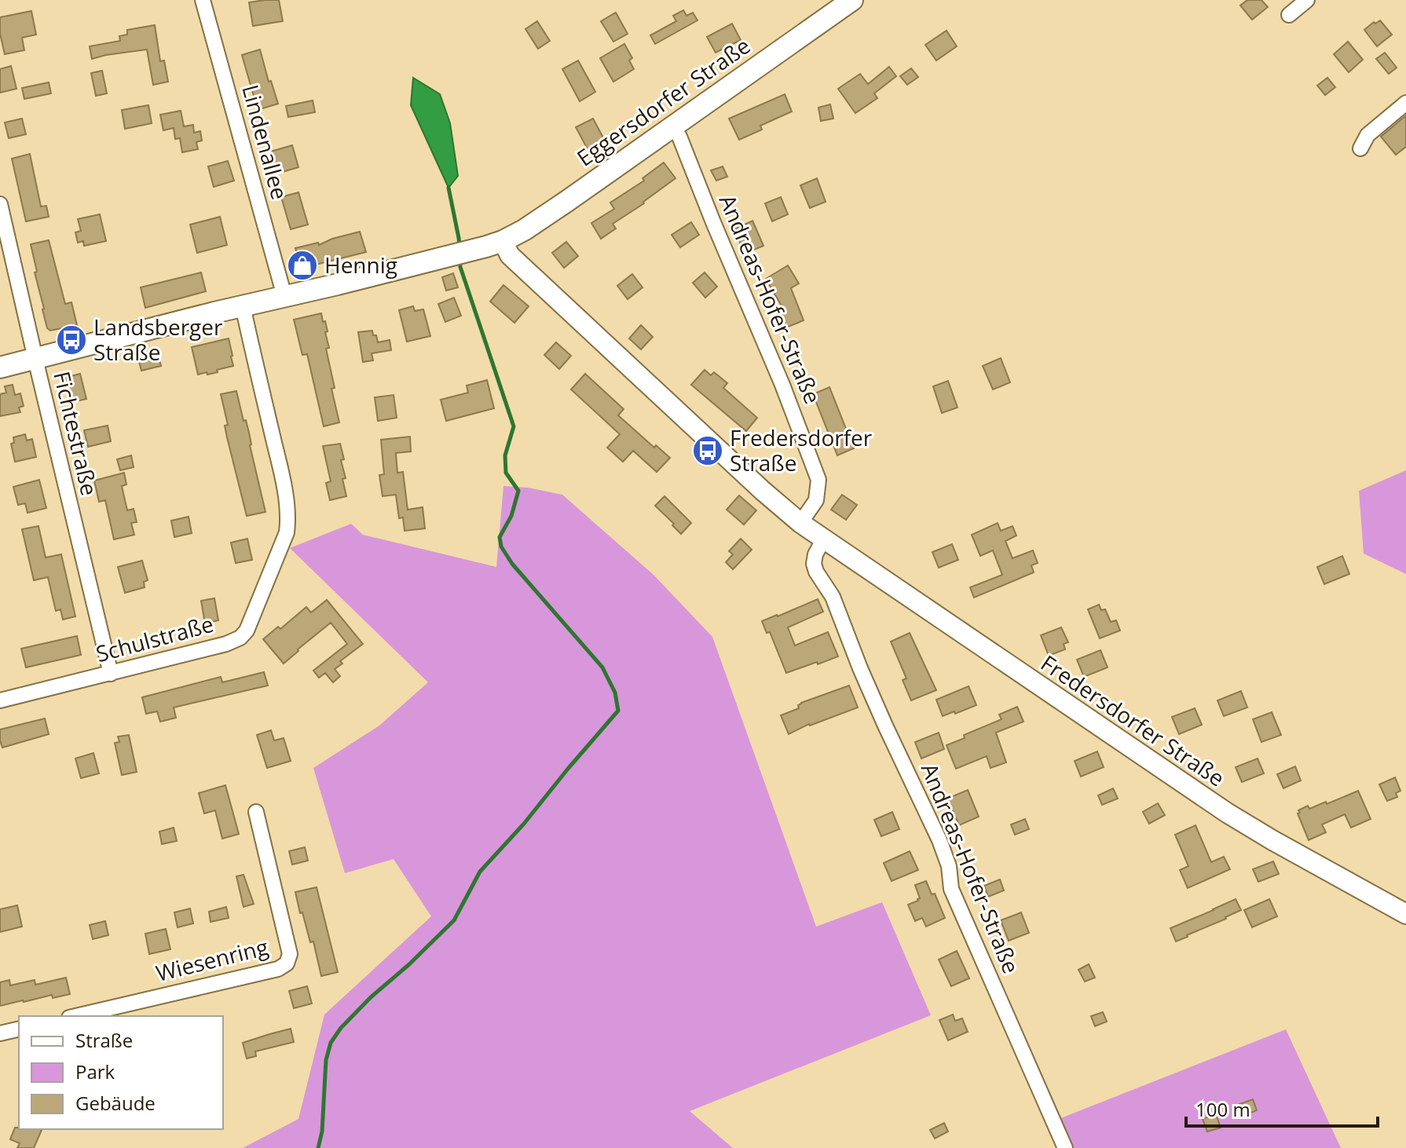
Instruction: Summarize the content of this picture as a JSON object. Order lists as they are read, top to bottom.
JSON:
{
  "streets": {
    "main road": ["Eggersdorfer Straße"],
    "street": [
      "Lindenallee",
      "Andreas-Hofer-Straße",
      "Fichtestraße",
      "Schulstraße",
      "Fredersdorfer Straße",
      "Wiesenring"
    ]
  },
  "crossings": [
    ["Eggersdorfer Straße", "Andreas-Hofer-Straße"],
    ["Eggersdorfer Straße", "Fredersdorfer Straße"],
    ["Andreas-Hofer-Straße", "Fredersdorfer Straße"],
    ["Fichtestraße", "Schulstraße"]
  ],
  "places": {
    "shop": ["Hennig"],
    "bus stop": ["Landsberger Straße", "Fredersdorfer Straße"]
  },
  "legend": ["Straße", "Park", "Gebäude"],
  "scale_bar": "100 m"
}
